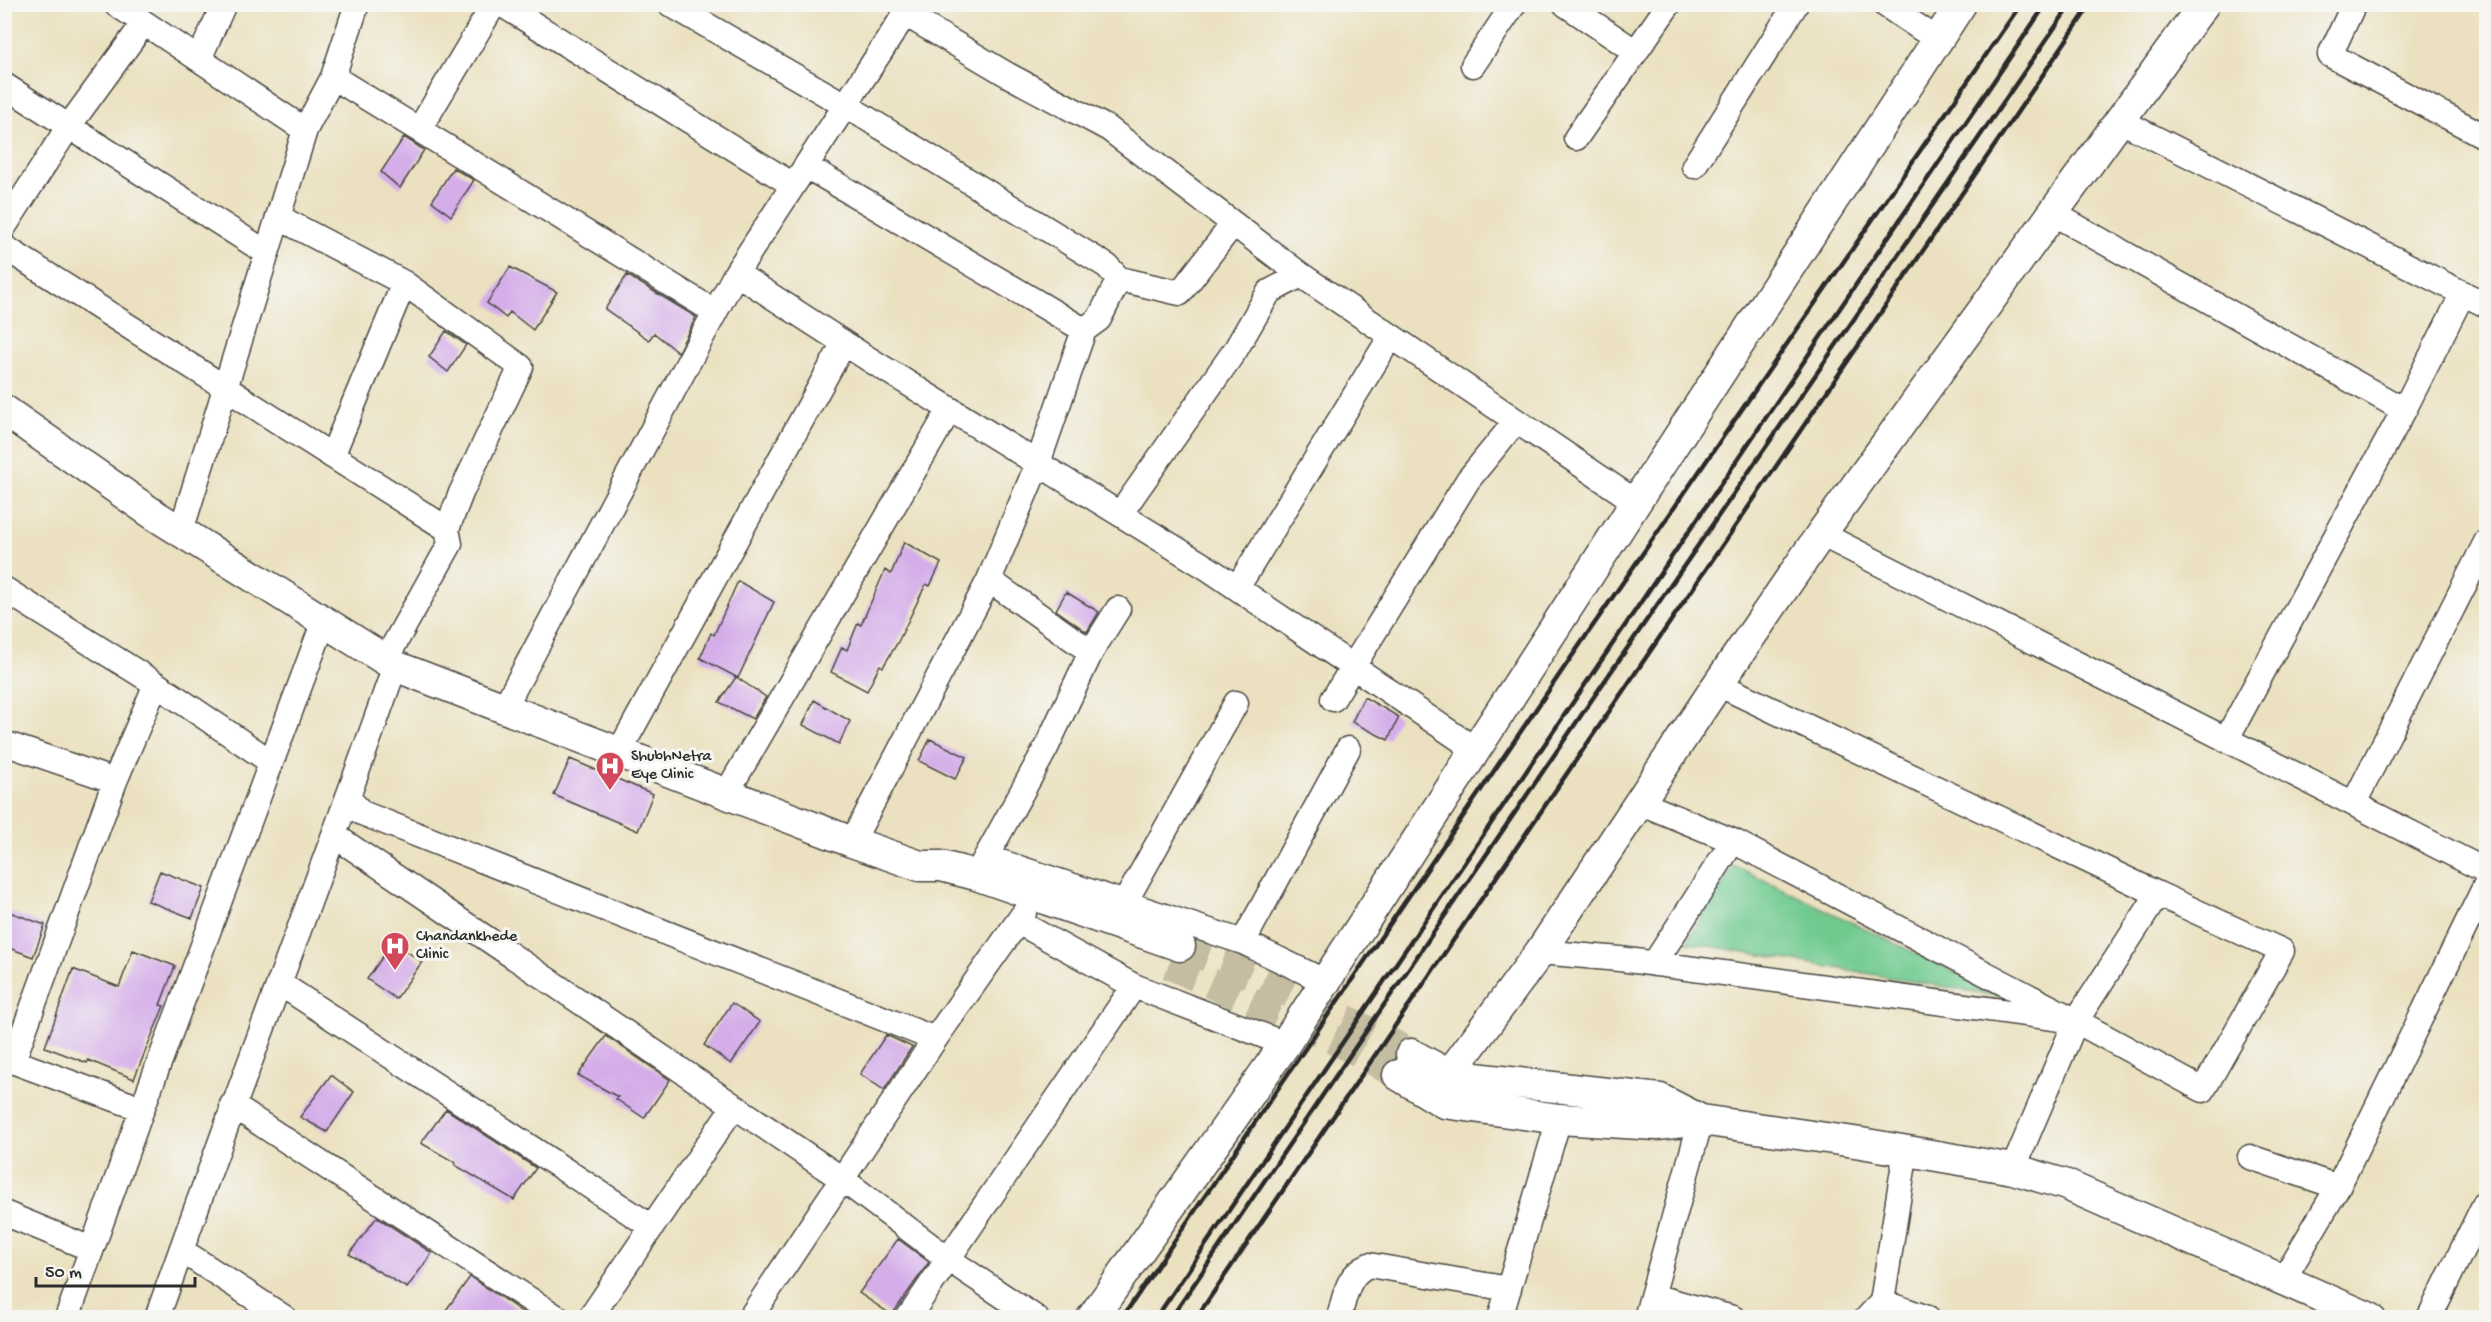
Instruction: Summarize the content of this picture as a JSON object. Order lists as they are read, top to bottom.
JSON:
{
  "places": {
    "hospital": ["ShubhNetra Eye Clinic", "Chandankhede Clinic"]
  },
  "scale_bar": "50 m"
}
